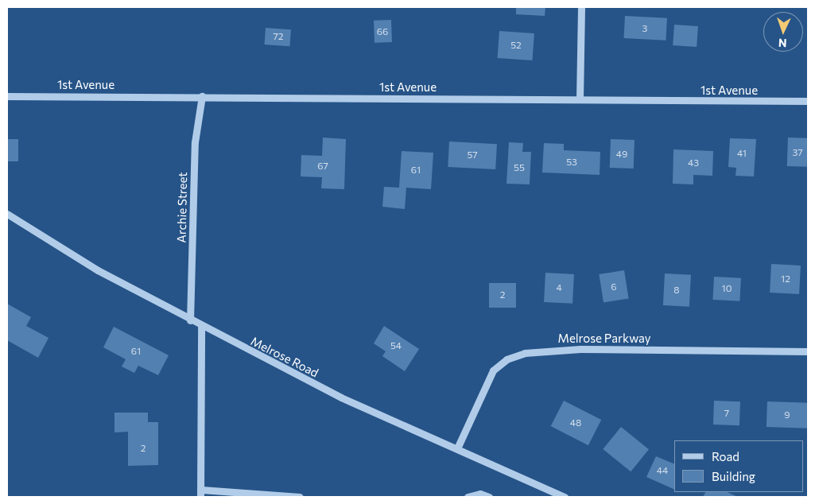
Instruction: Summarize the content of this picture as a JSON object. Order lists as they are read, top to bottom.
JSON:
{
  "streets": {
    "street": [
      "1st Avenue",
      "Archie Street",
      "Melrose Parkway",
      "Melrose Road"
    ]
  },
  "crossings": [
    ["1st Avenue", "Archie Street"],
    ["Archie Street", "Melrose Road"],
    ["Melrose Parkway", "Melrose Road"]
  ],
  "house_numbers": [
    "3",
    "66",
    "72",
    "52",
    "37",
    "41",
    "49",
    "57",
    "53",
    "43",
    "67",
    "55",
    "61",
    "12",
    "6",
    "4",
    "10",
    "8",
    "2",
    "54",
    "61",
    "7",
    "9",
    "48",
    "2",
    "44"
  ],
  "legend": ["Road", "Building"],
  "north": "bottom"
}
